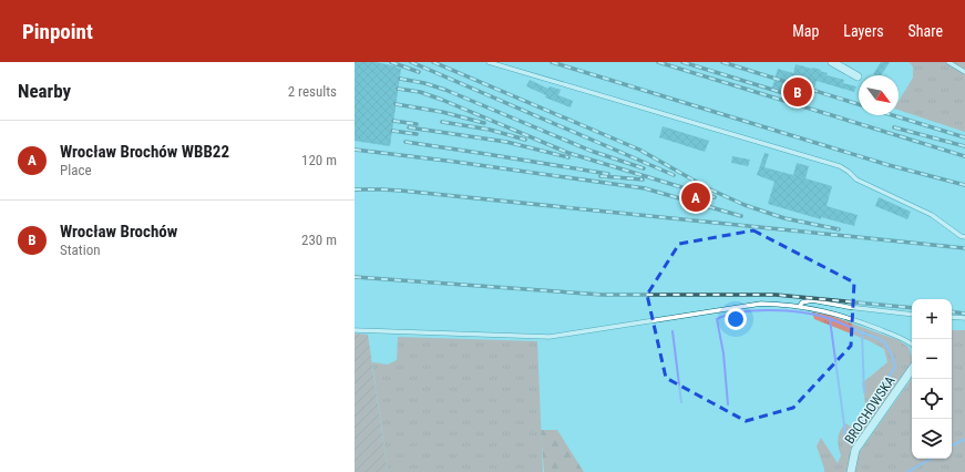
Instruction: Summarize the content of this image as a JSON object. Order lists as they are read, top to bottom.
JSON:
{
  "streets": {
    "street": ["BROCHOWSKA"]
  },
  "north": "bottom right",
  "page": {
    "header": "Pinpoint",
    "nav": ["Map", "Layers", "Share"],
    "heading": ["Nearby", "2 results"],
    "pins": ["B", "A"],
    "list": [
      {
        "mark": "A",
        "name": "Wrocław Brochów WBB22",
        "note": "Place",
        "value": "120 m"
      },
      {
        "mark": "B",
        "name": "Wrocław Brochów",
        "note": "Station",
        "value": "230 m"
      }
    ],
    "map_buttons": ["+", "−"]
  }
}
